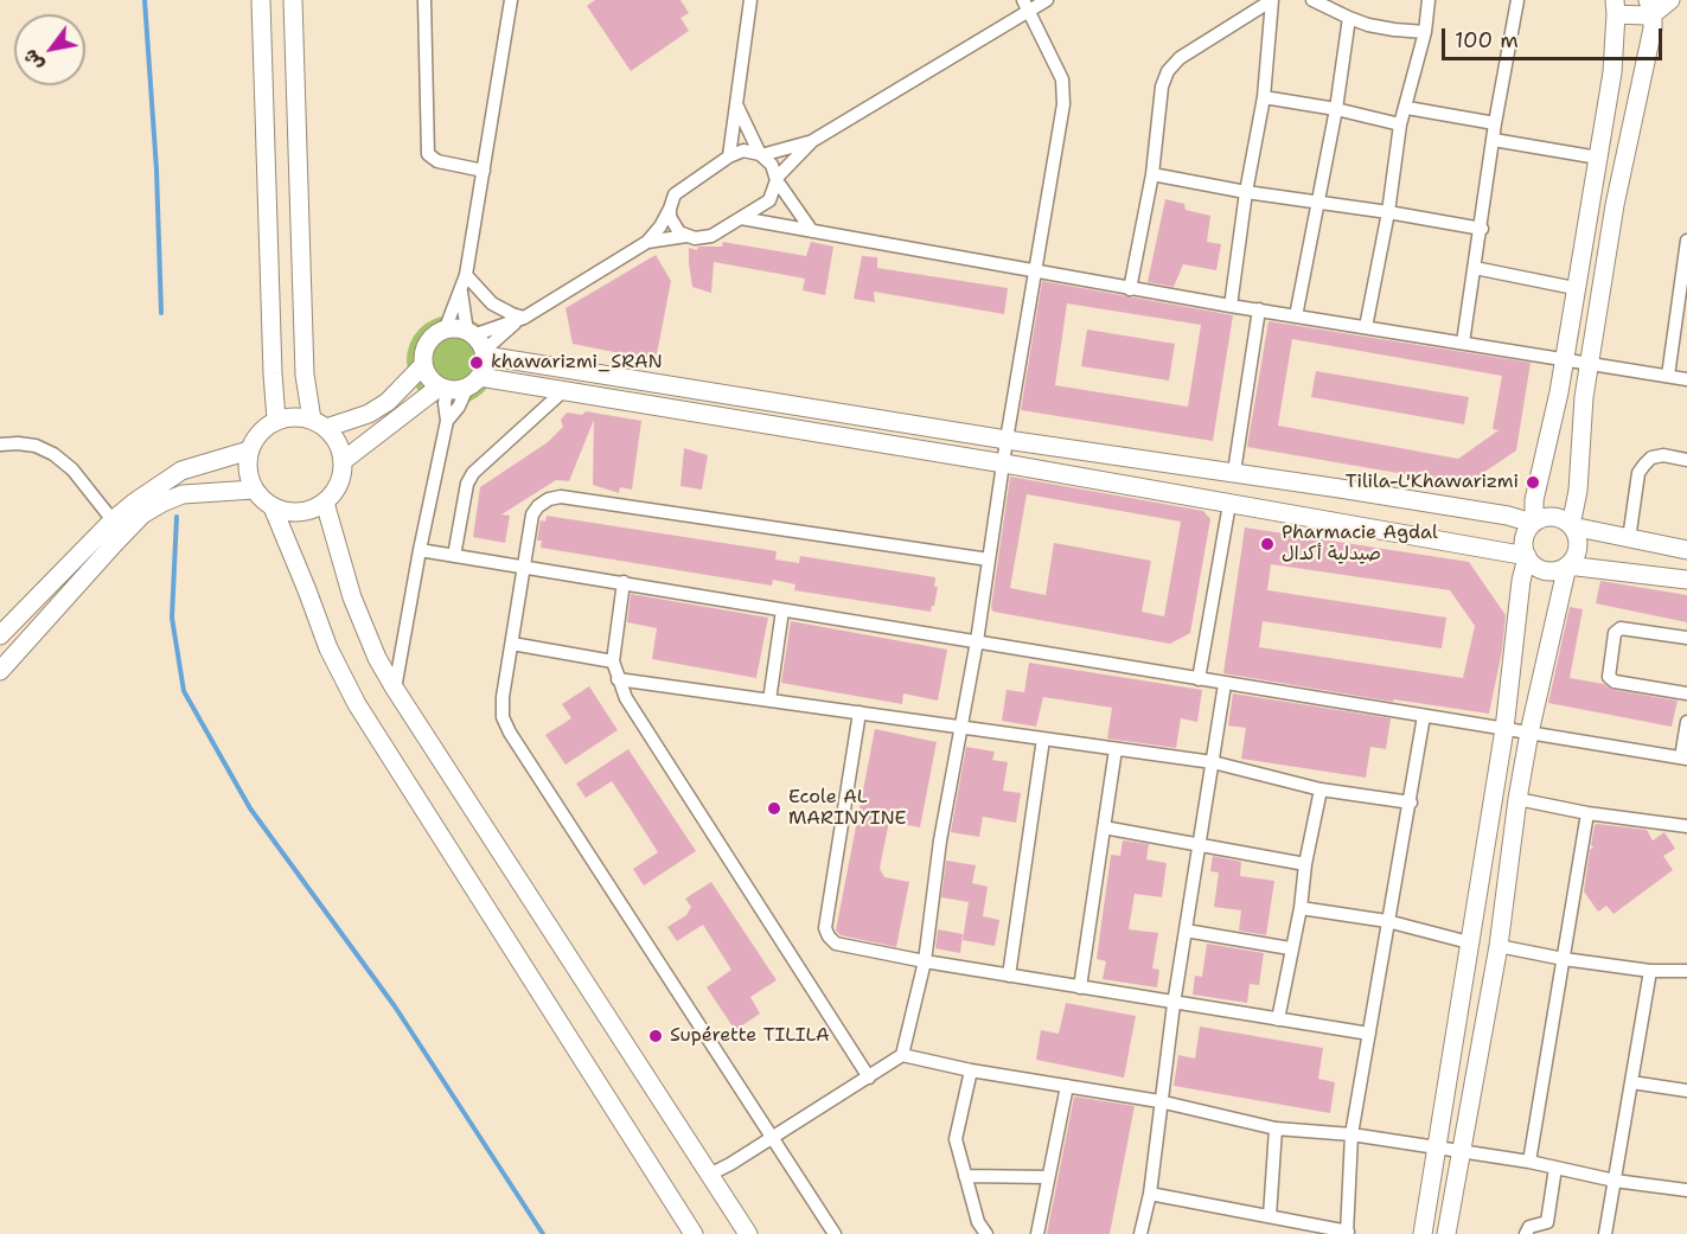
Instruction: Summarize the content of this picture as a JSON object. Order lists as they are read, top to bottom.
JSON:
{
  "places": [
    "khawarizmi_SRAN",
    "Tilila-L'Khawarizmi",
    "Pharmacie Agdal صيدلية أكدال",
    "Ecole AL MARINYINE",
    "Supérette TILILA"
  ],
  "scale_bar": "100 m",
  "north": "bottom left"
}
